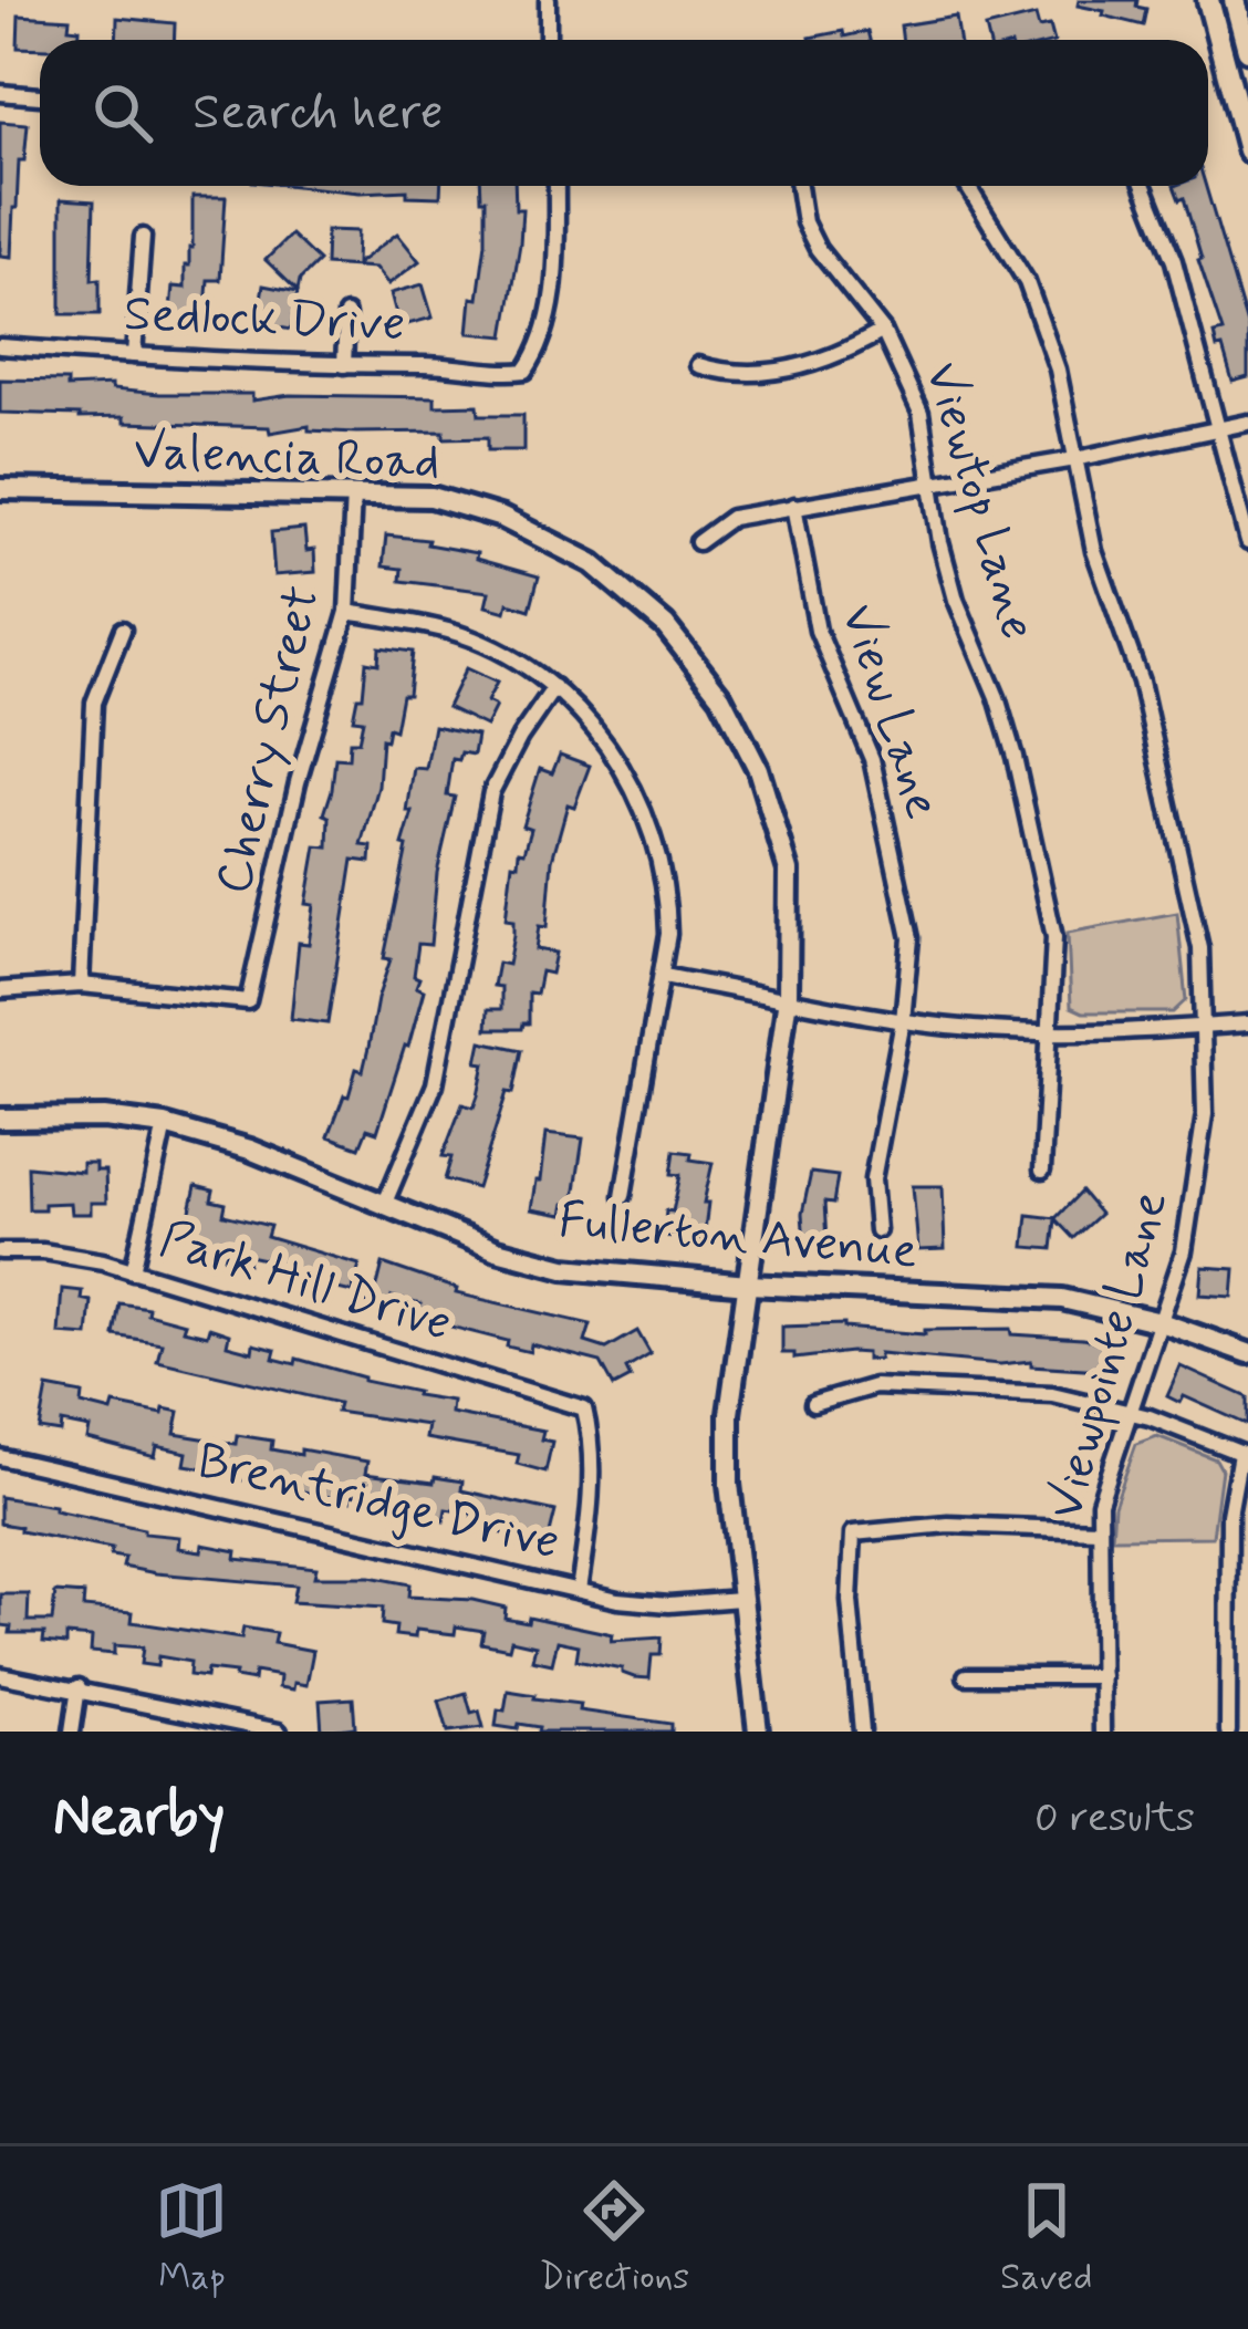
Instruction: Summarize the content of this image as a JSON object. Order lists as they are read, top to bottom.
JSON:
{
  "streets": {
    "street": [
      "Sedlock Drive",
      "Valencia Road",
      "Viewtop Lane",
      "View Lane",
      "Cherry Street",
      "Fullerton Avenue",
      "Park Hill Drive",
      "Viewpointe Lane",
      "Brentridge Drive"
    ]
  },
  "crossings": [
    ["Valencia Road", "Cherry Street"],
    ["Valencia Road", "Fullerton Avenue"],
    ["Valencia Road", "Brentridge Drive"],
    ["Fullerton Avenue", "Viewpointe Lane"],
    ["Park Hill Drive", "Brentridge Drive"]
  ],
  "page": {
    "search": "Search here",
    "heading": ["Nearby", "0 results"],
    "nav": ["Map", "Directions", "Saved"]
  }
}
